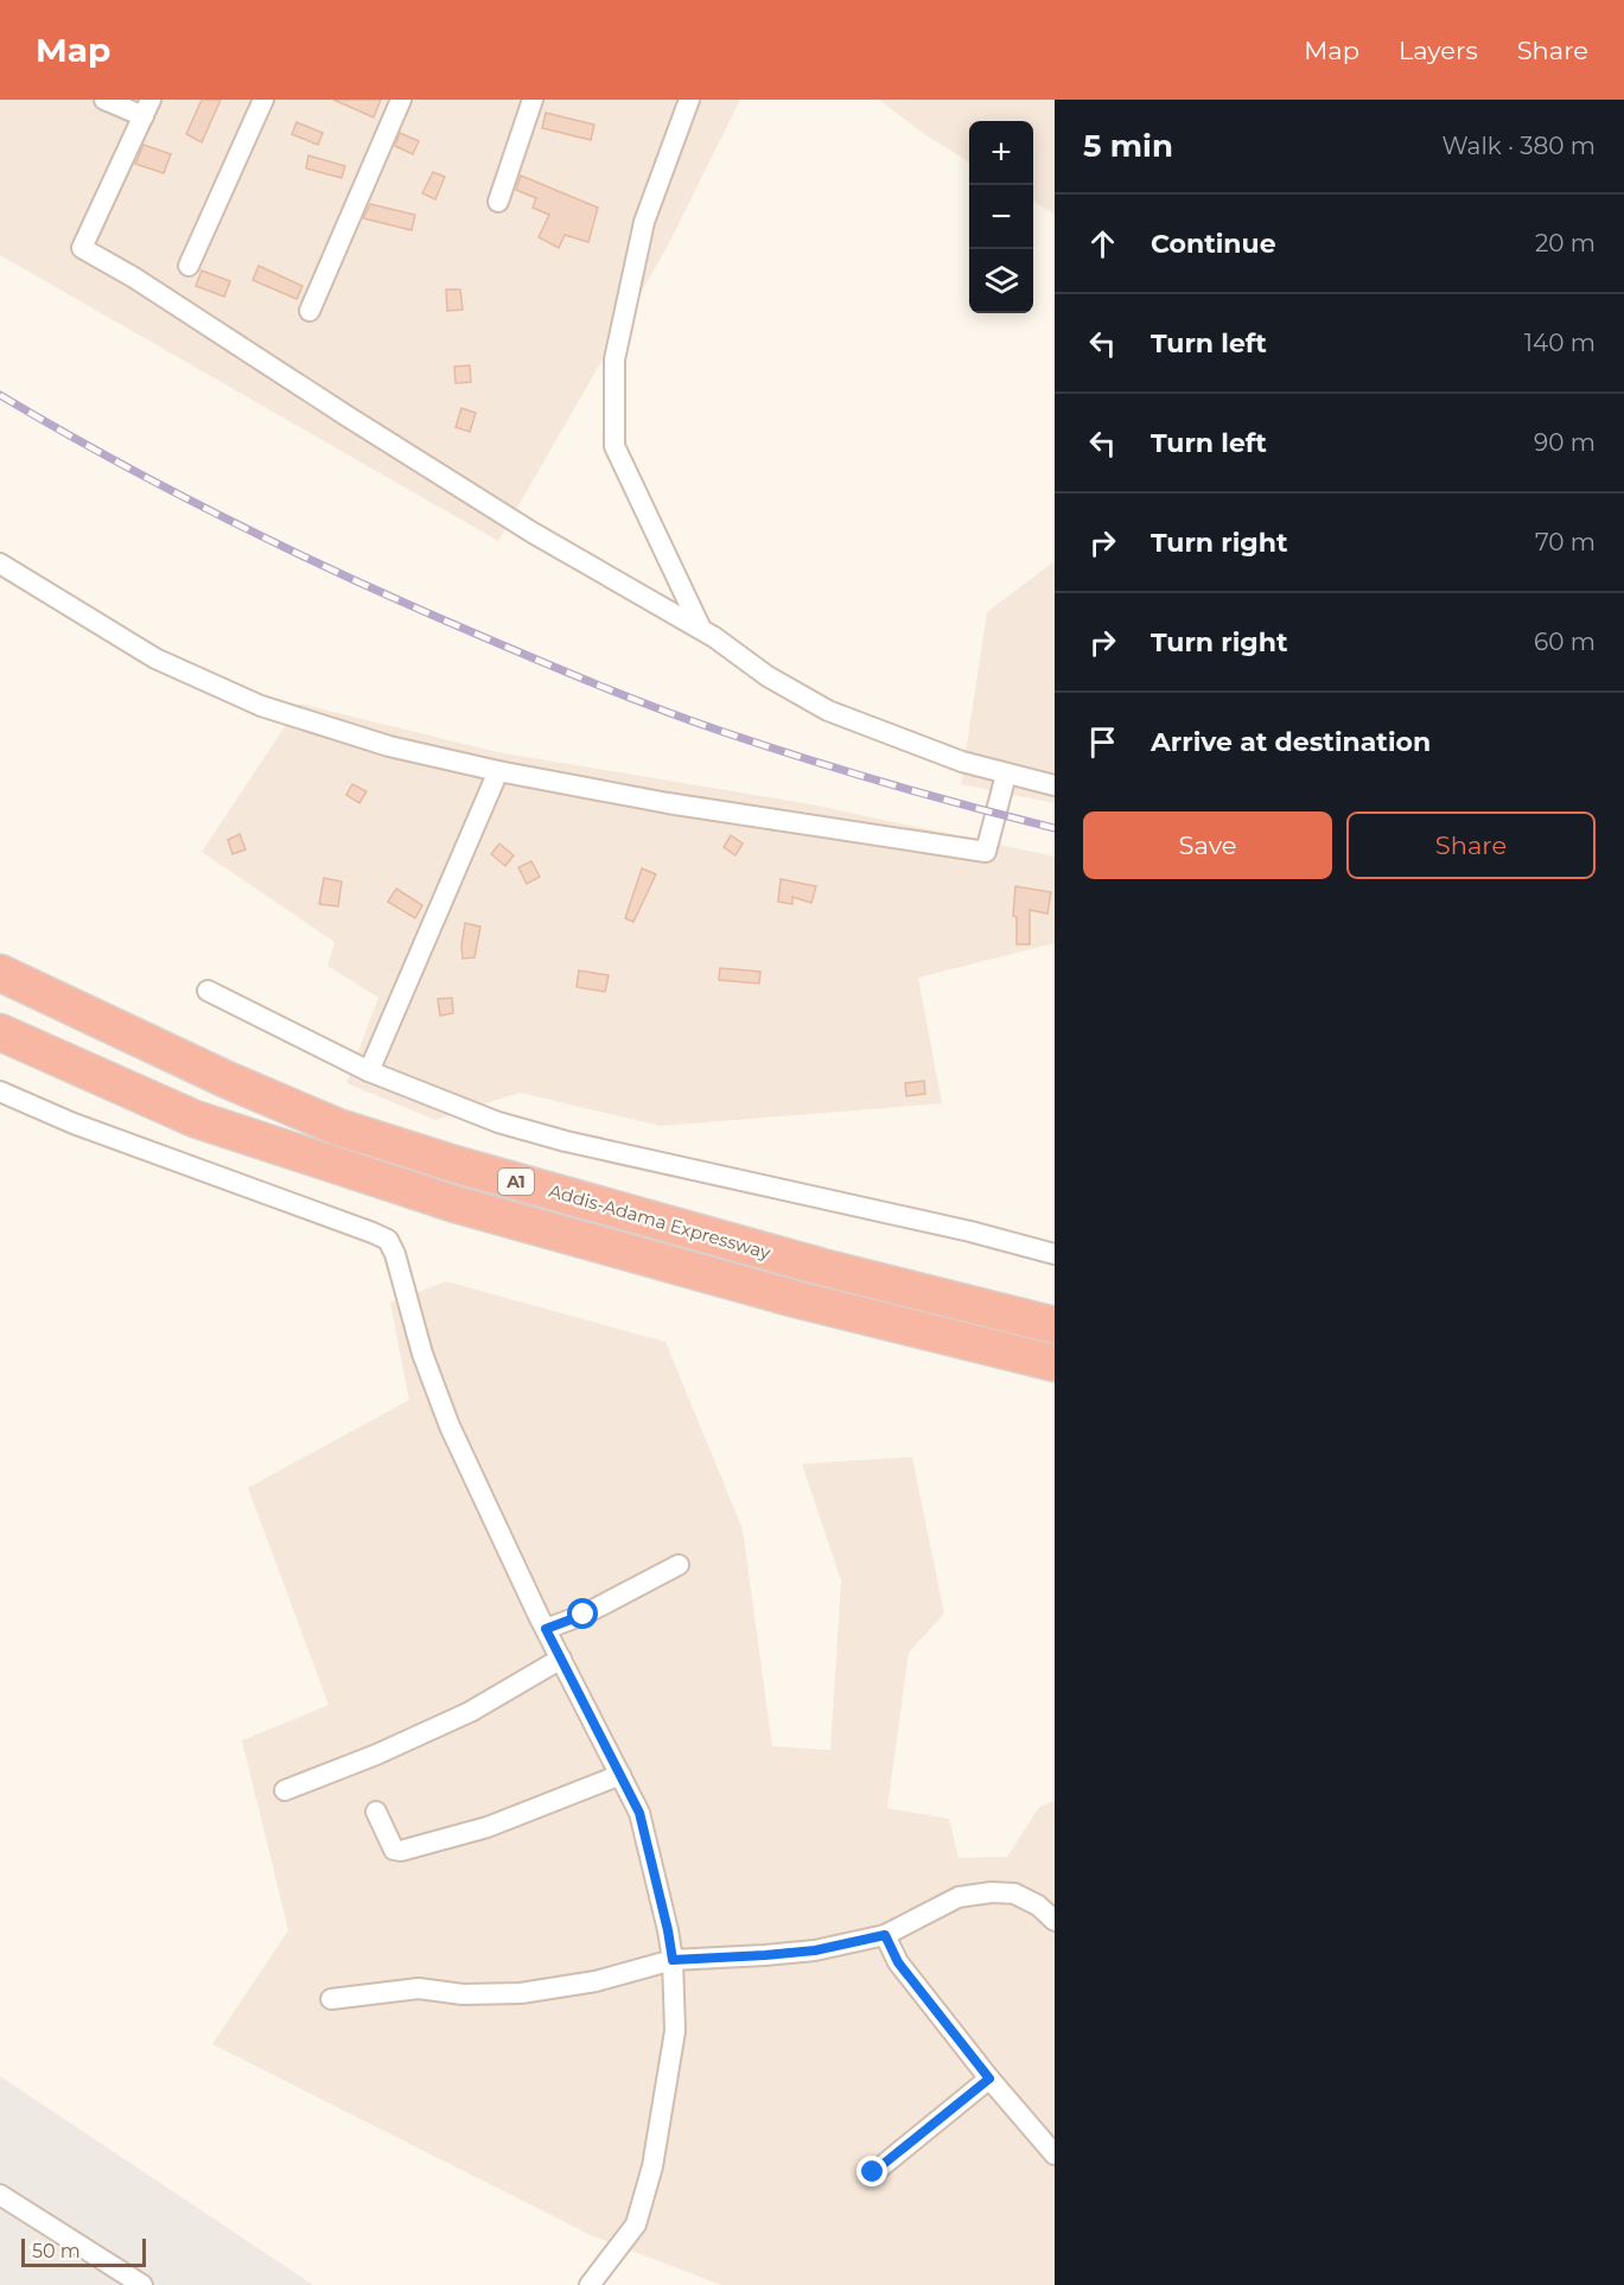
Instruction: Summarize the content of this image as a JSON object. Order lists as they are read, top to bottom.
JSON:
{
  "streets": {
    "highway": ["A1", "Addis-Adama Expressway"]
  },
  "scale_bar": "50 m",
  "page": {
    "header": "Map",
    "nav": ["Map", "Layers", "Share"],
    "heading": ["5 min", "Walk · 380 m"],
    "map_buttons": ["+", "−"],
    "list": [
      ["Continue", "20 m"],
      ["Turn left", "140 m"],
      ["Turn left", "90 m"],
      ["Turn right", "70 m"],
      ["Turn right", "60 m"],
      "Arrive at destination"
    ],
    "buttons": ["Save", "Share"],
    "scale": "50 m"
  }
}
